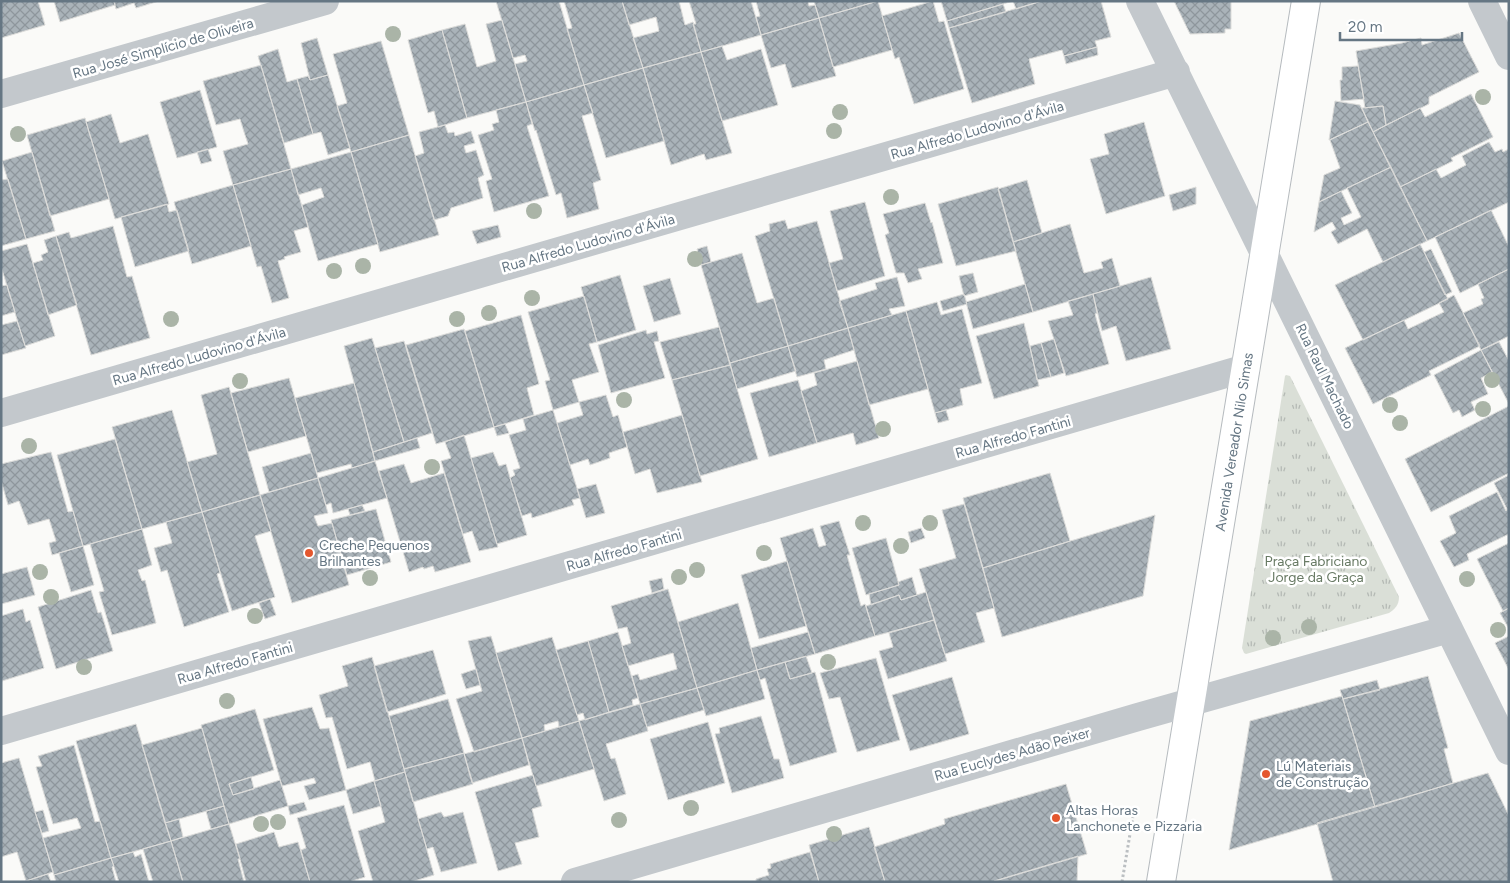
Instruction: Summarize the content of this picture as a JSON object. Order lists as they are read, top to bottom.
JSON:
{
  "streets": {
    "main road": ["Avenida Vereador Nilo Simas"],
    "street": [
      "Rua José Simplício de Oliveira",
      "Rua Alfredo Ludovino d'Ávila",
      "Rua Raul Machado",
      "Rua Alfredo Fantini",
      "Rua Euclydes Adão Peixer"
    ]
  },
  "crossings": [
    ["Rua Alfredo Ludovino d'Ávila", "Rua Raul Machado"],
    ["Rua Raul Machado", "Avenida Vereador Nilo Simas"],
    ["Rua Raul Machado", "Rua Euclydes Adão Peixer"],
    ["Rua Alfredo Fantini", "Avenida Vereador Nilo Simas"],
    ["Avenida Vereador Nilo Simas", "Rua Euclydes Adão Peixer"]
  ],
  "parks": ["Praça Fabriciano Jorge da Graça"],
  "places": ["Creche Pequenos Brilhantes", "Lú Materiais de Construção", "Altas Horas Lanchonete e Pizzaria"],
  "scale_bar": "20 m"
}
